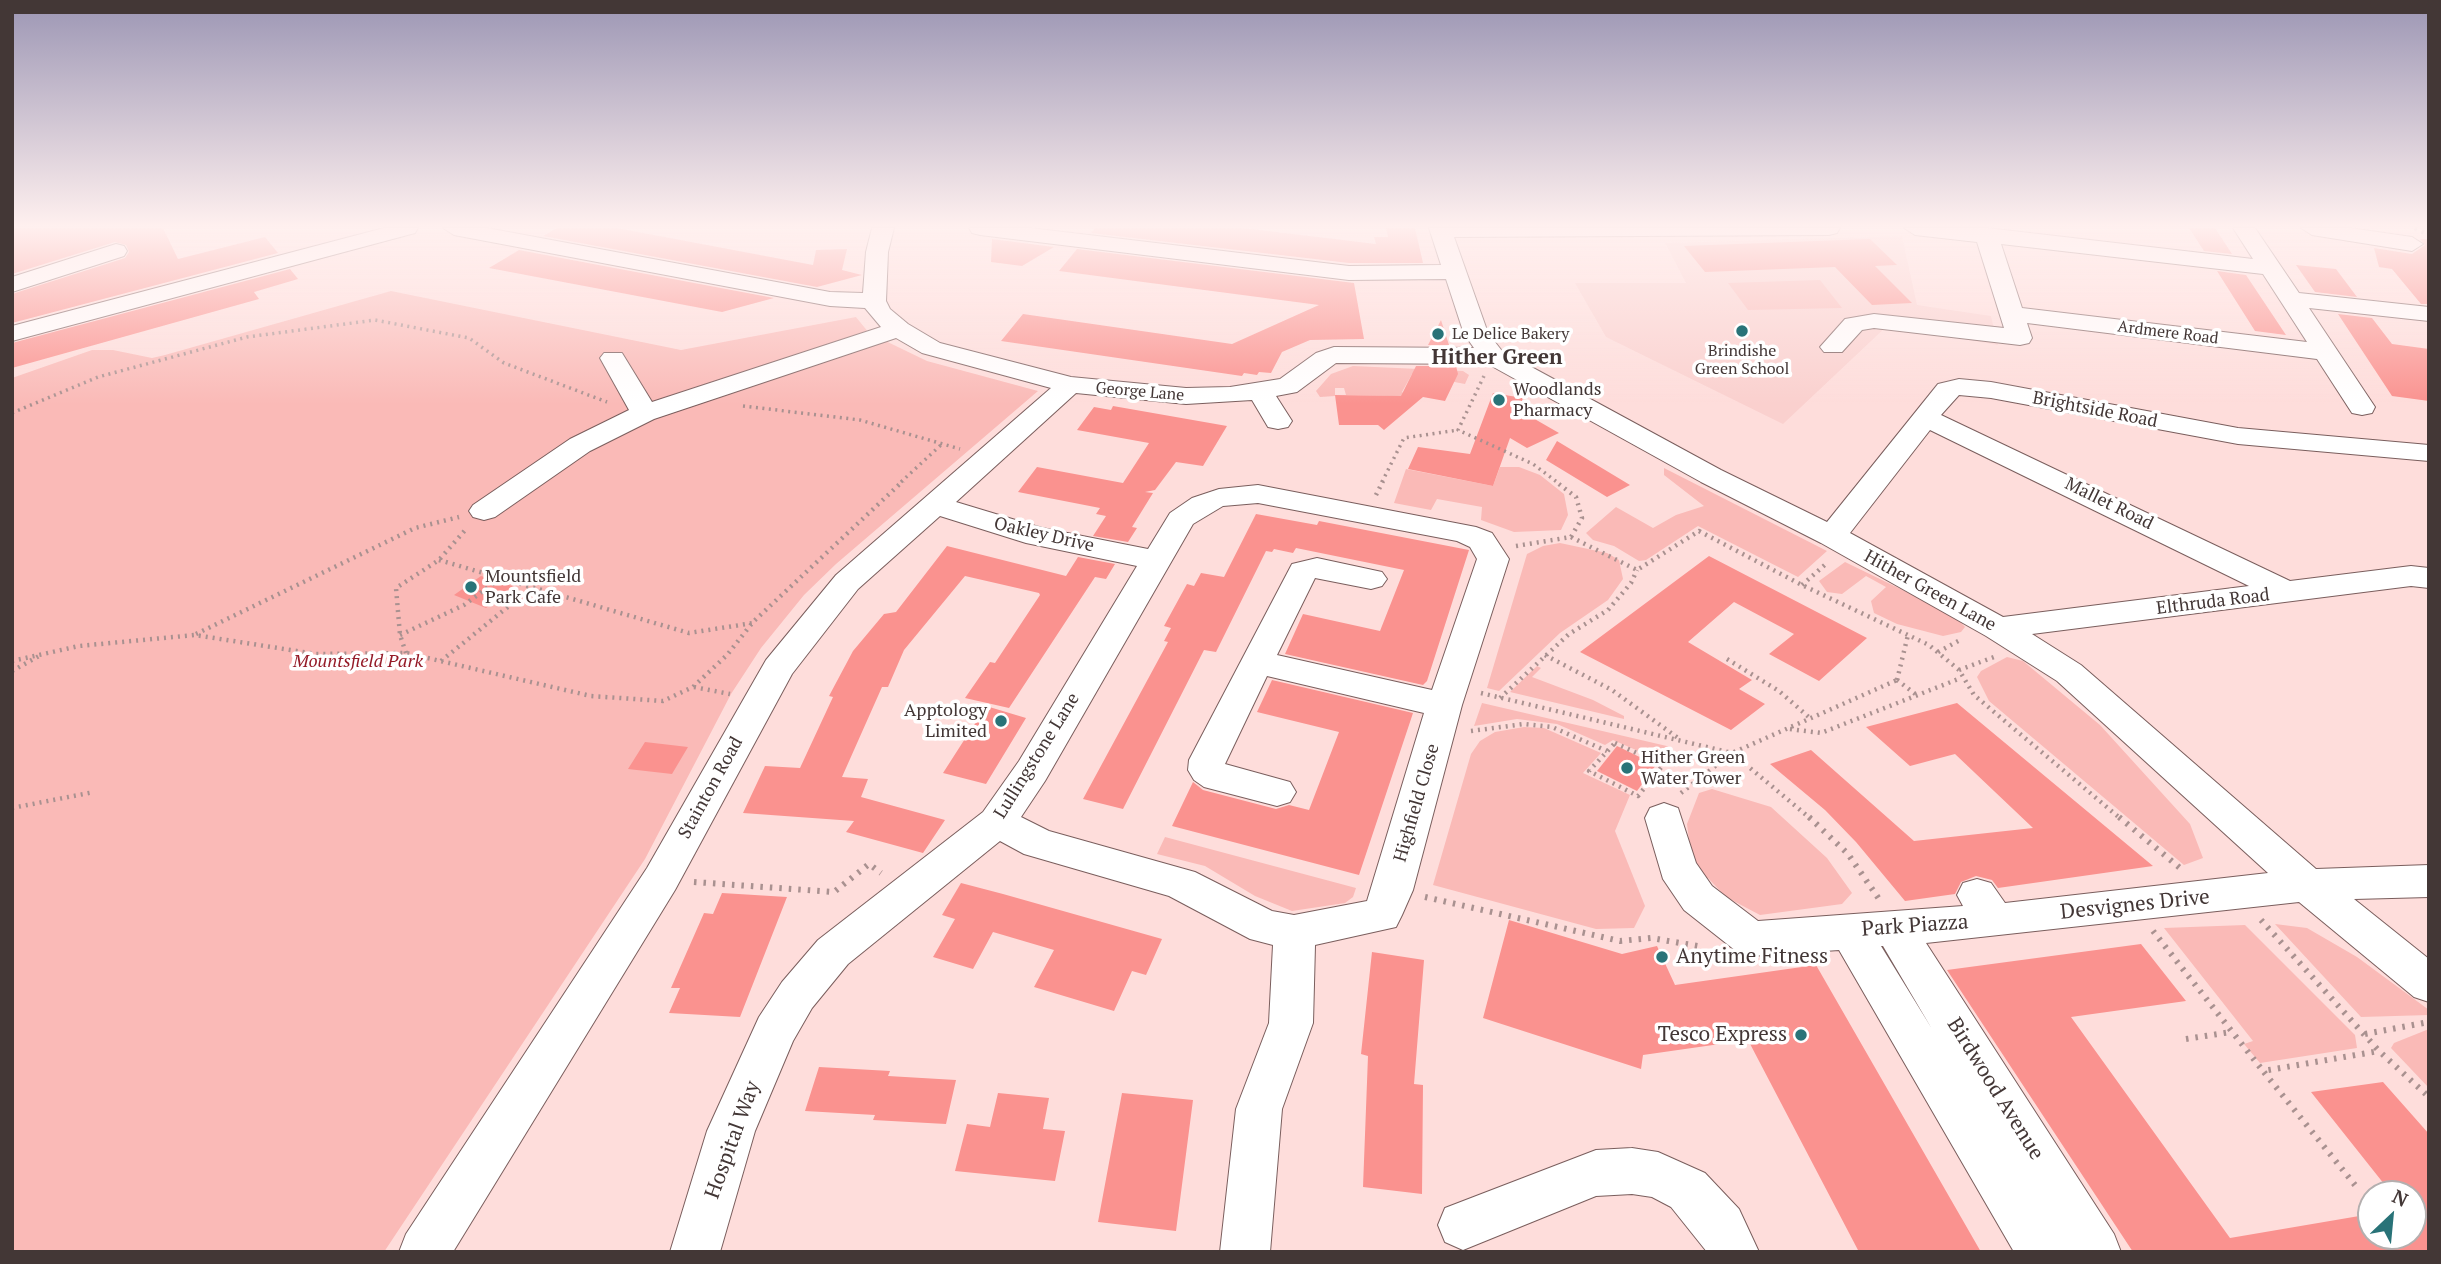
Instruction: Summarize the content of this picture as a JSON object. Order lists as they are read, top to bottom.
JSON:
{
  "streets": {
    "street": [
      "Ardmere Road",
      "George Lane",
      "Brightside Road",
      "Mallet Road",
      "Oakley Drive",
      "Hither Green Lane",
      "Elthruda Road",
      "Lullingstone Lane",
      "Stainton Road",
      "Highfield Close",
      "Desvignes Drive",
      "Park Piazza",
      "Birdwood Avenue",
      "Hospital Way"
    ]
  },
  "crossings": [
    ["George Lane", "Hither Green Lane"],
    ["George Lane", "Stainton Road"],
    ["Brightside Road", "Mallet Road"],
    ["Brightside Road", "Hither Green Lane"],
    ["Mallet Road", "Elthruda Road"],
    ["Oakley Drive", "Lullingstone Lane"],
    ["Oakley Drive", "Stainton Road"],
    ["Hither Green Lane", "Elthruda Road"],
    ["Hither Green Lane", "Desvignes Drive"],
    ["Lullingstone Lane", "Highfield Close"],
    ["Lullingstone Lane", "Hospital Way"],
    ["Desvignes Drive", "Park Piazza"],
    ["Park Piazza", "Birdwood Avenue"]
  ],
  "districts": ["Hither Green"],
  "parks": ["Mountsfield Park"],
  "places": [
    "Brindishe Green School",
    "Le Delice Bakery",
    "Woodlands Pharmacy",
    "Mountsfield Park Cafe",
    "Apptology Limited",
    "Hither Green Water Tower",
    "Anytime Fitness",
    "Tesco Express"
  ],
  "north": "top right"
}
